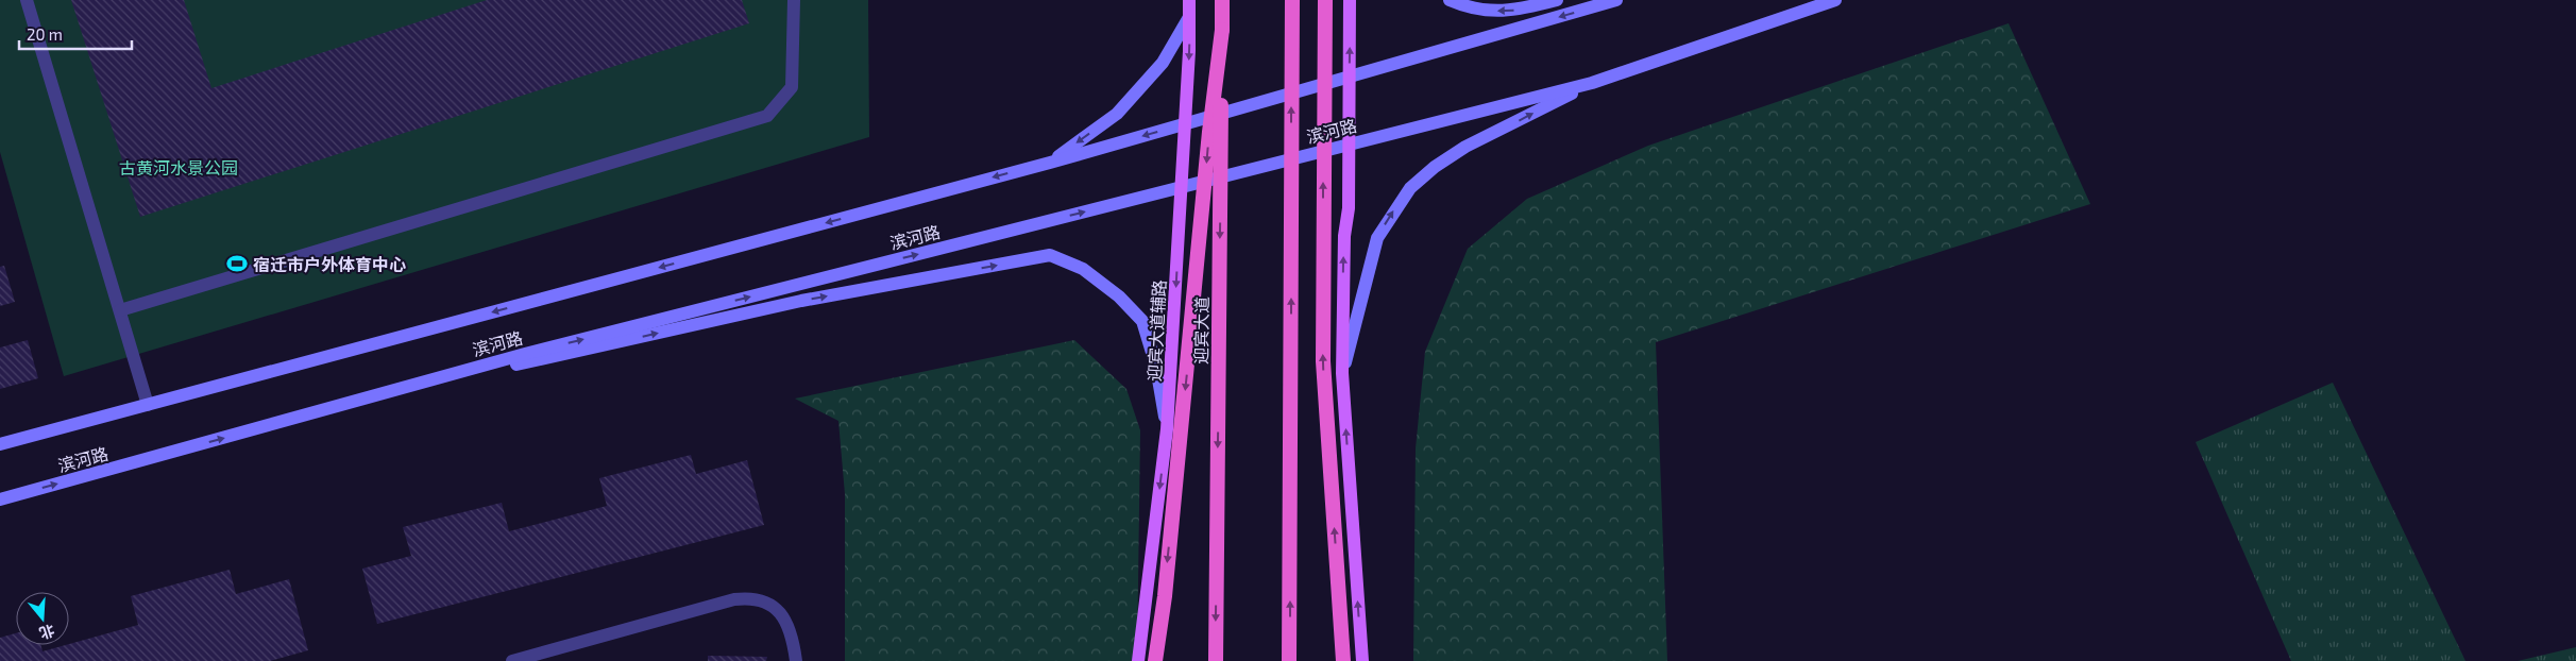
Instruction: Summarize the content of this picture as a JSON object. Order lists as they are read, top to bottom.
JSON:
{
  "streets": {
    "highway": ["迎宾大道"],
    "main road": ["滨河路", "迎宾大道辅路"]
  },
  "crossings": [
    ["滨河路", "迎宾大道辅路"]
  ],
  "one_way": ["迎宾大道辅路"],
  "parks": ["古黄河水景公园"],
  "places": {
    "sports": ["宿迁市户外体育中心"]
  },
  "scale_bar": "20 m",
  "north": "bottom"
}
